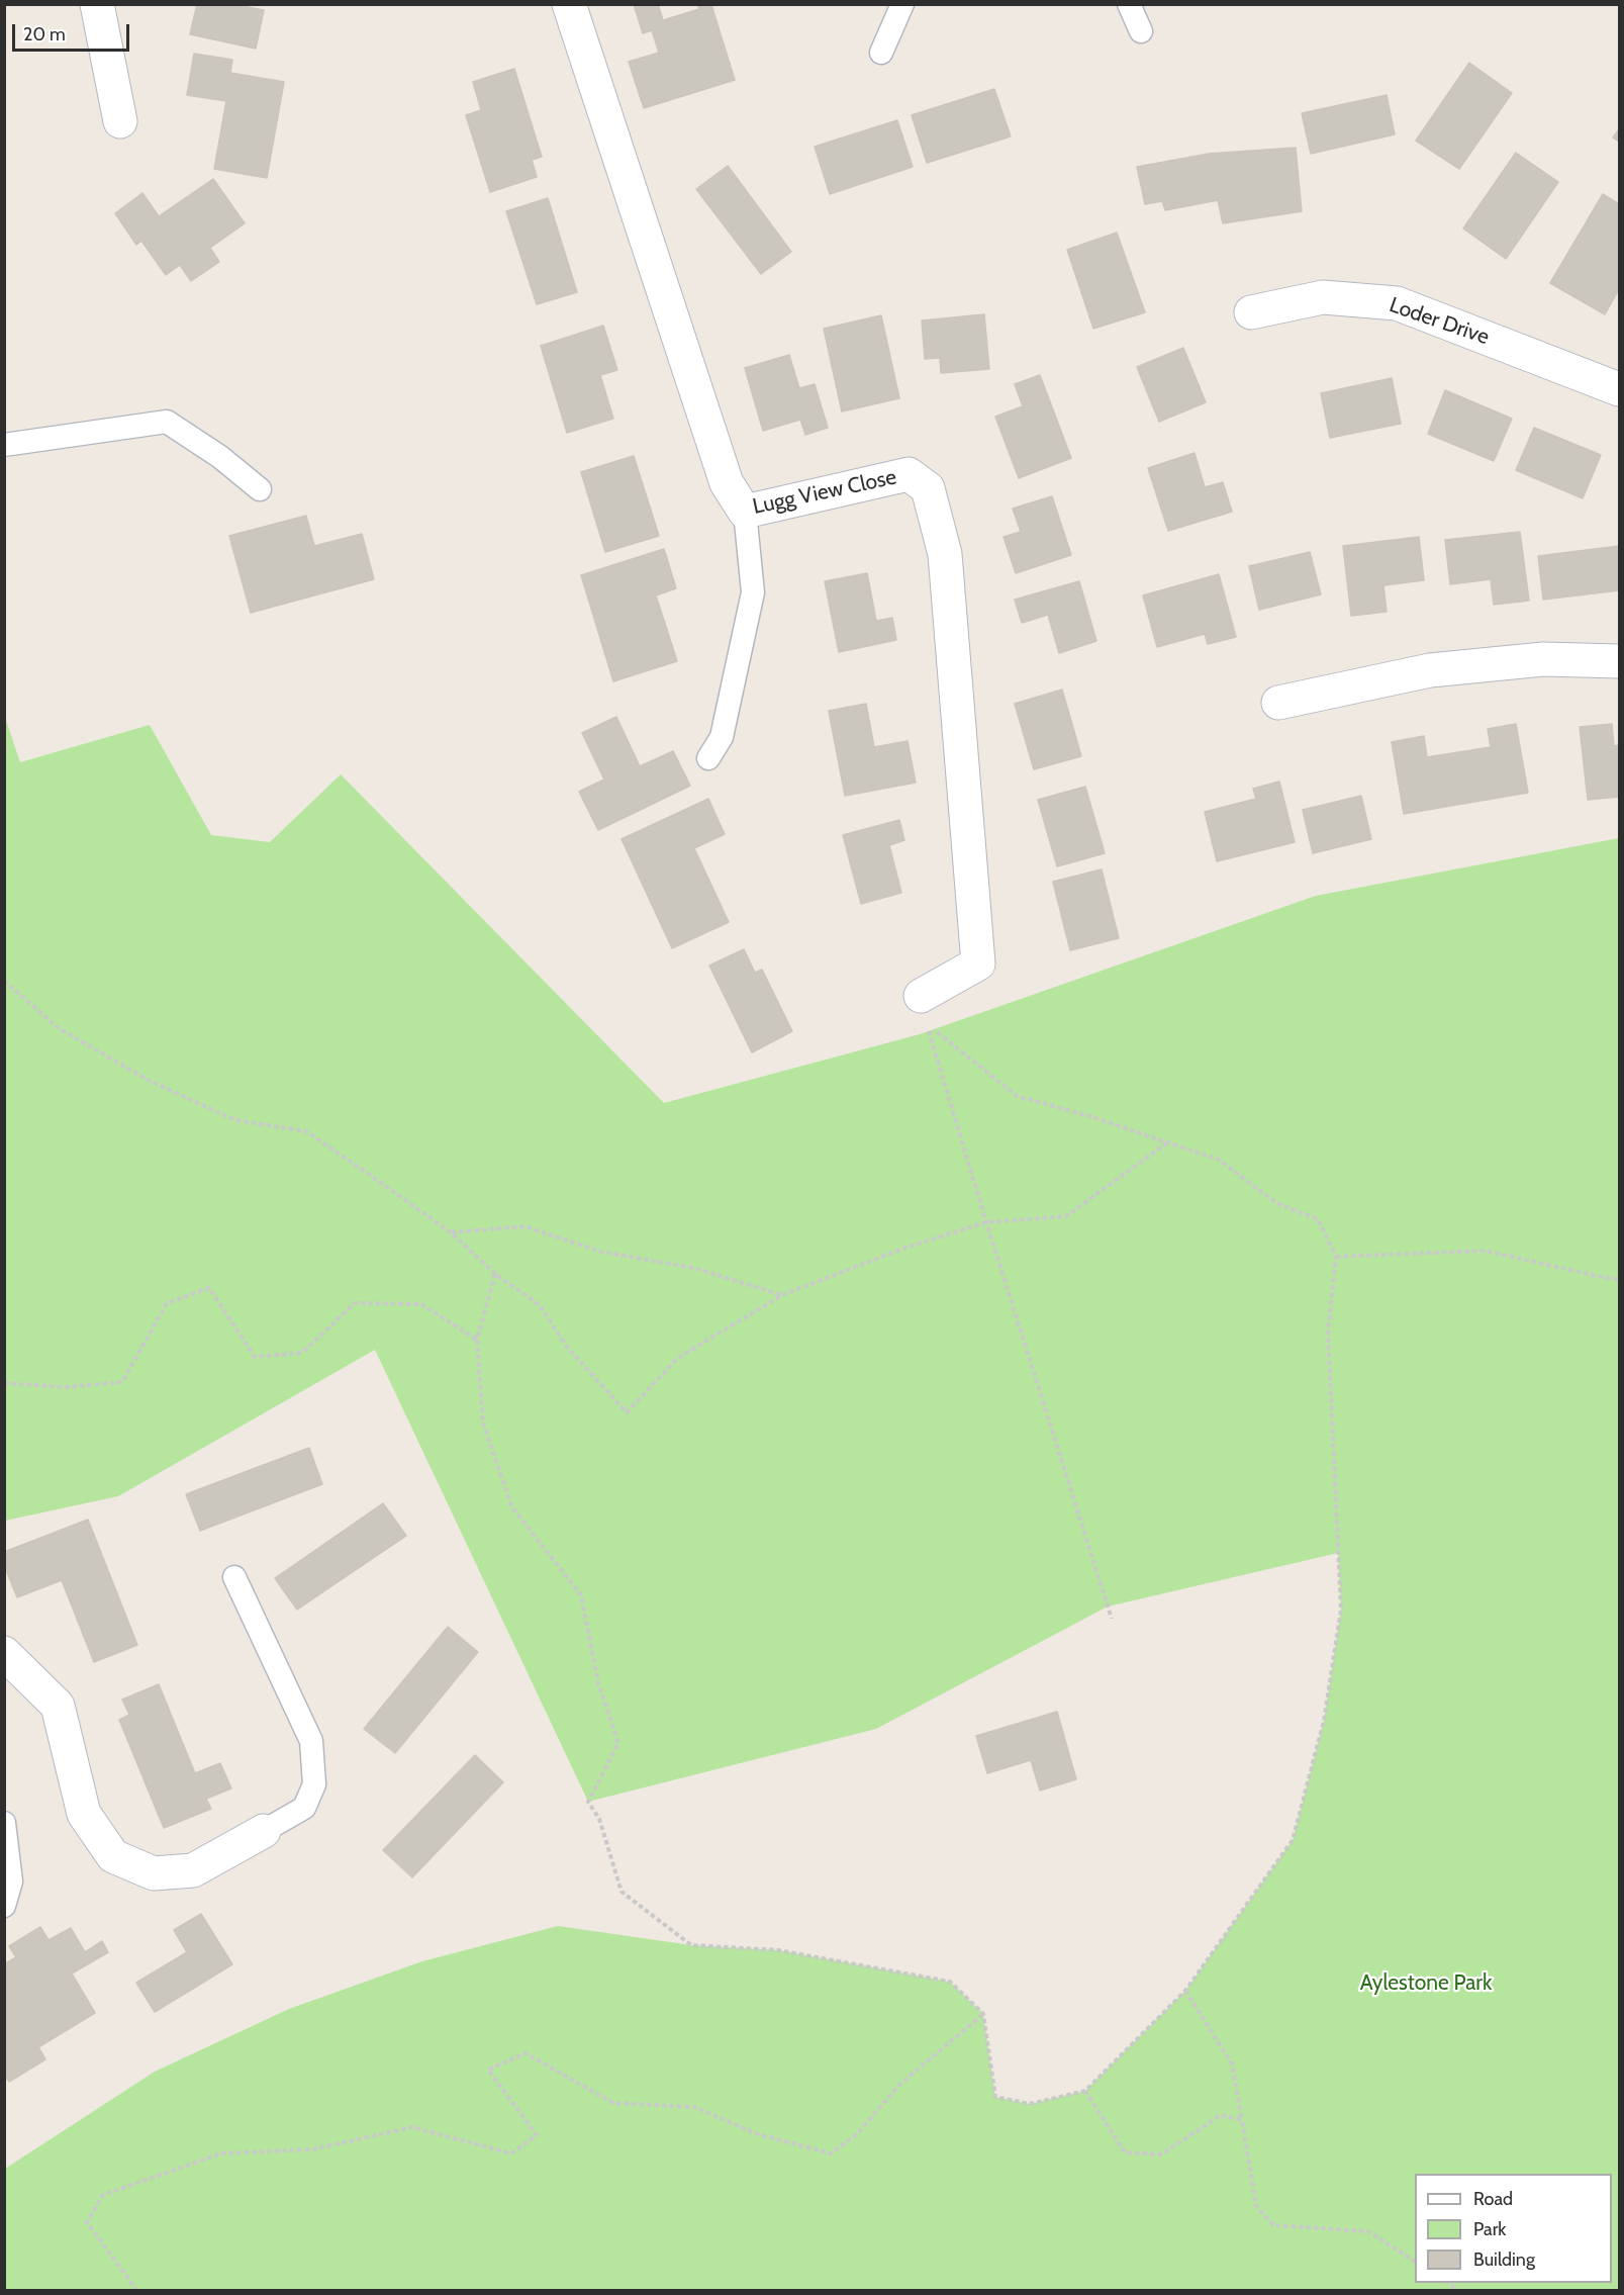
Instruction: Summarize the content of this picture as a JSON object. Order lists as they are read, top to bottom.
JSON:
{
  "streets": {
    "street": ["Loder Drive", "Lugg View Close"]
  },
  "parks": ["Aylestone Park"],
  "legend": ["Road", "Park", "Building"],
  "scale_bar": "20 m"
}
